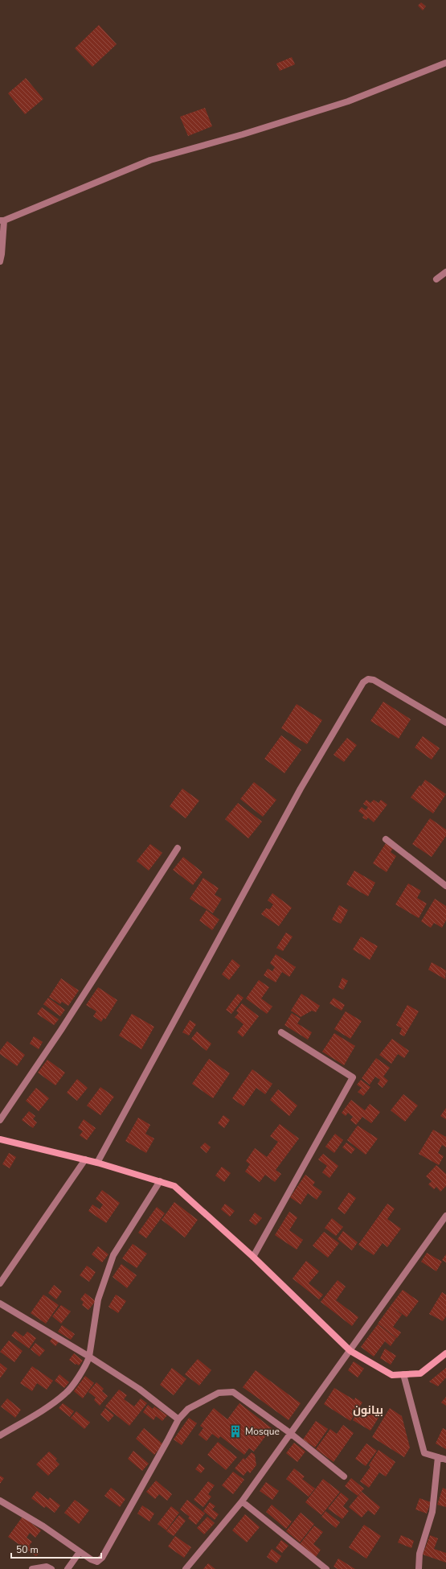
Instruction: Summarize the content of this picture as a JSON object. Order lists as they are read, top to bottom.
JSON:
{
  "districts": ["بيانون"],
  "places": {
    "building": ["Mosque"]
  },
  "scale_bar": "50 m"
}
